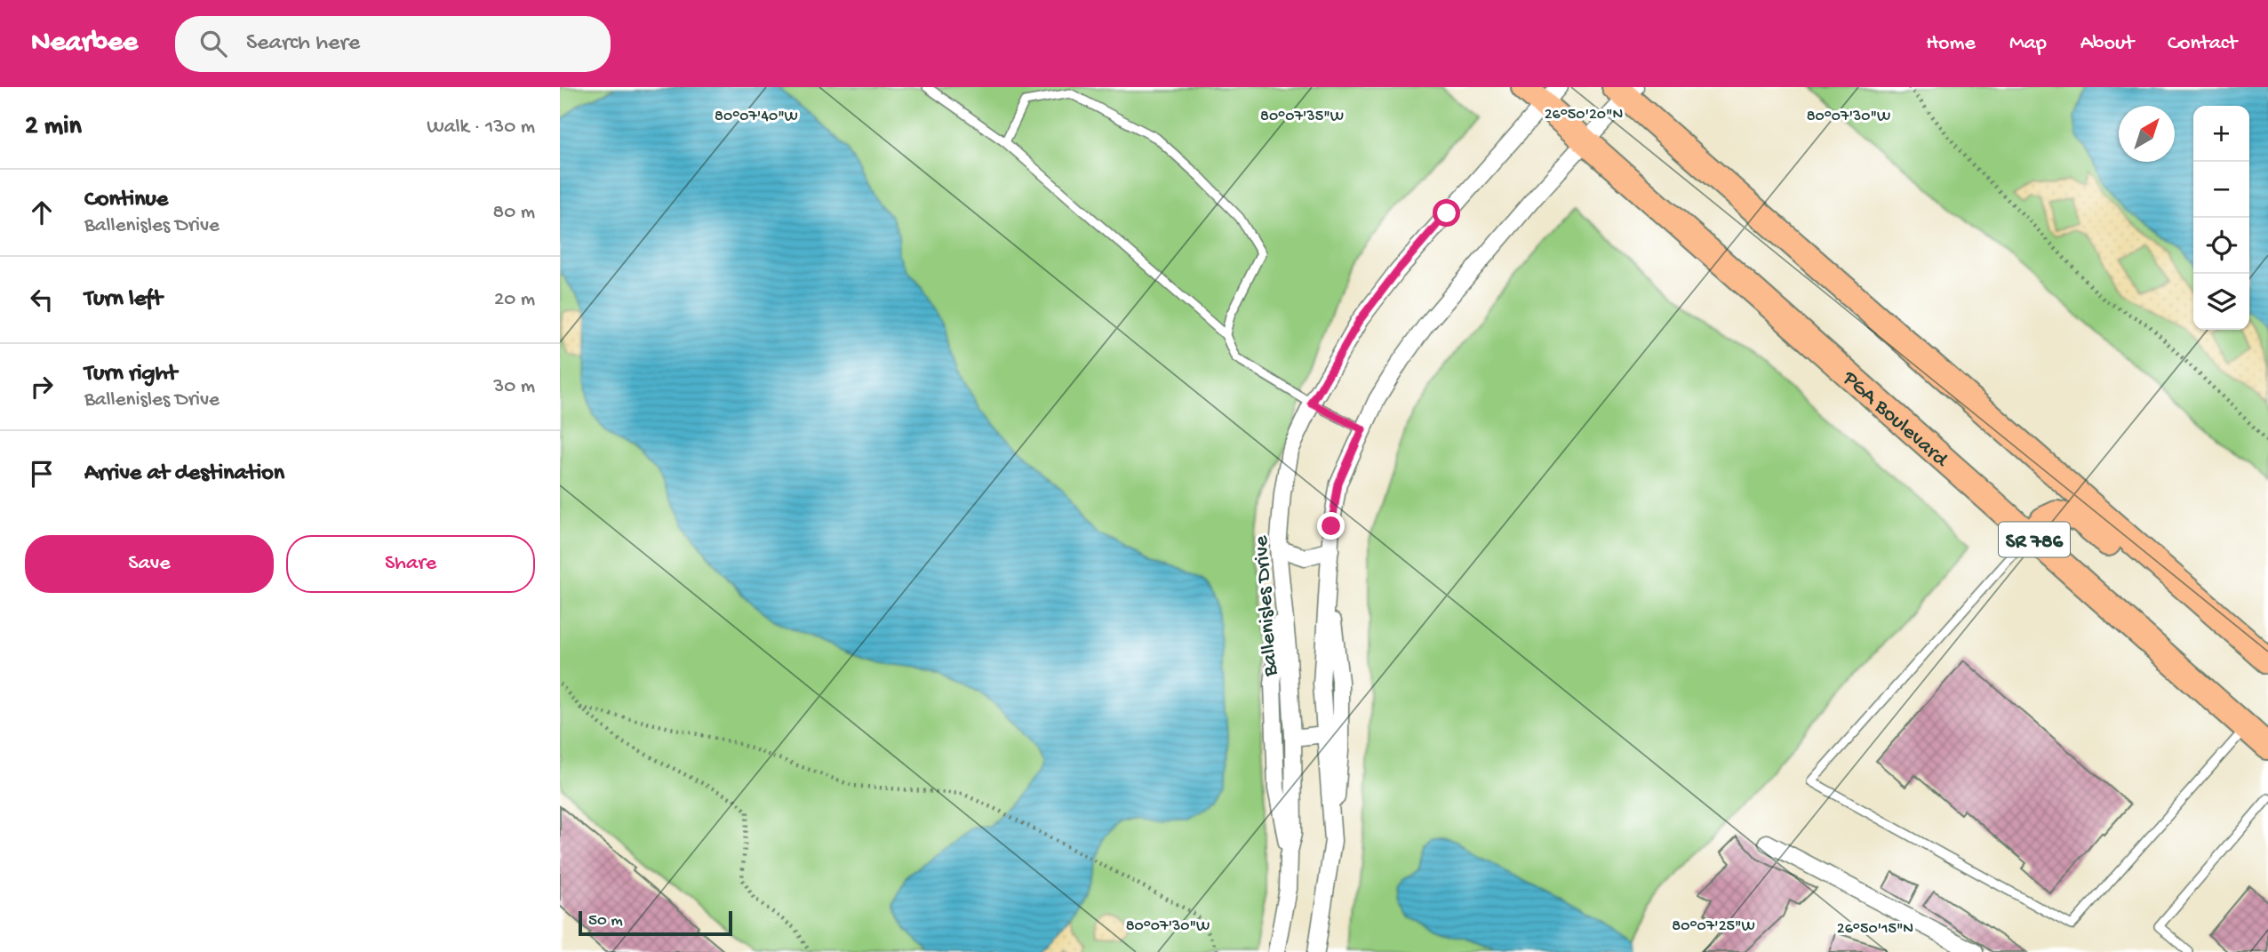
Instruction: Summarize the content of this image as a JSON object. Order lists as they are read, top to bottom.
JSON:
{
  "streets": {
    "main road": ["PGA Boulevard", "SR 786"],
    "street": ["Ballenisles Drive"]
  },
  "crossings": [
    ["PGA Boulevard", "Ballenisles Drive"]
  ],
  "scale_bar": "50 m",
  "north": "top right",
  "page": {
    "header": "Nearbee",
    "search": "Search here",
    "nav": [
      "Home",
      "Map",
      "About",
      "Contact"
    ],
    "heading": ["2 min", "Walk · 130 m"],
    "map_buttons": ["+", "−"],
    "list": [
      ["Continue", "Ballenisles Drive", "80 m"],
      ["Turn left", "20 m"],
      ["Turn right", "Ballenisles Drive", "30 m"],
      "Arrive at destination"
    ],
    "buttons": ["Save", "Share"],
    "scale": "50 m"
  },
  "coordinates": [
    "26°50'20\"N",
    "80°07'35\"W",
    "80°07'40\"W",
    "80°07'30\"W",
    "80°07'25\"W",
    "26°50'15\"N"
  ]
}
